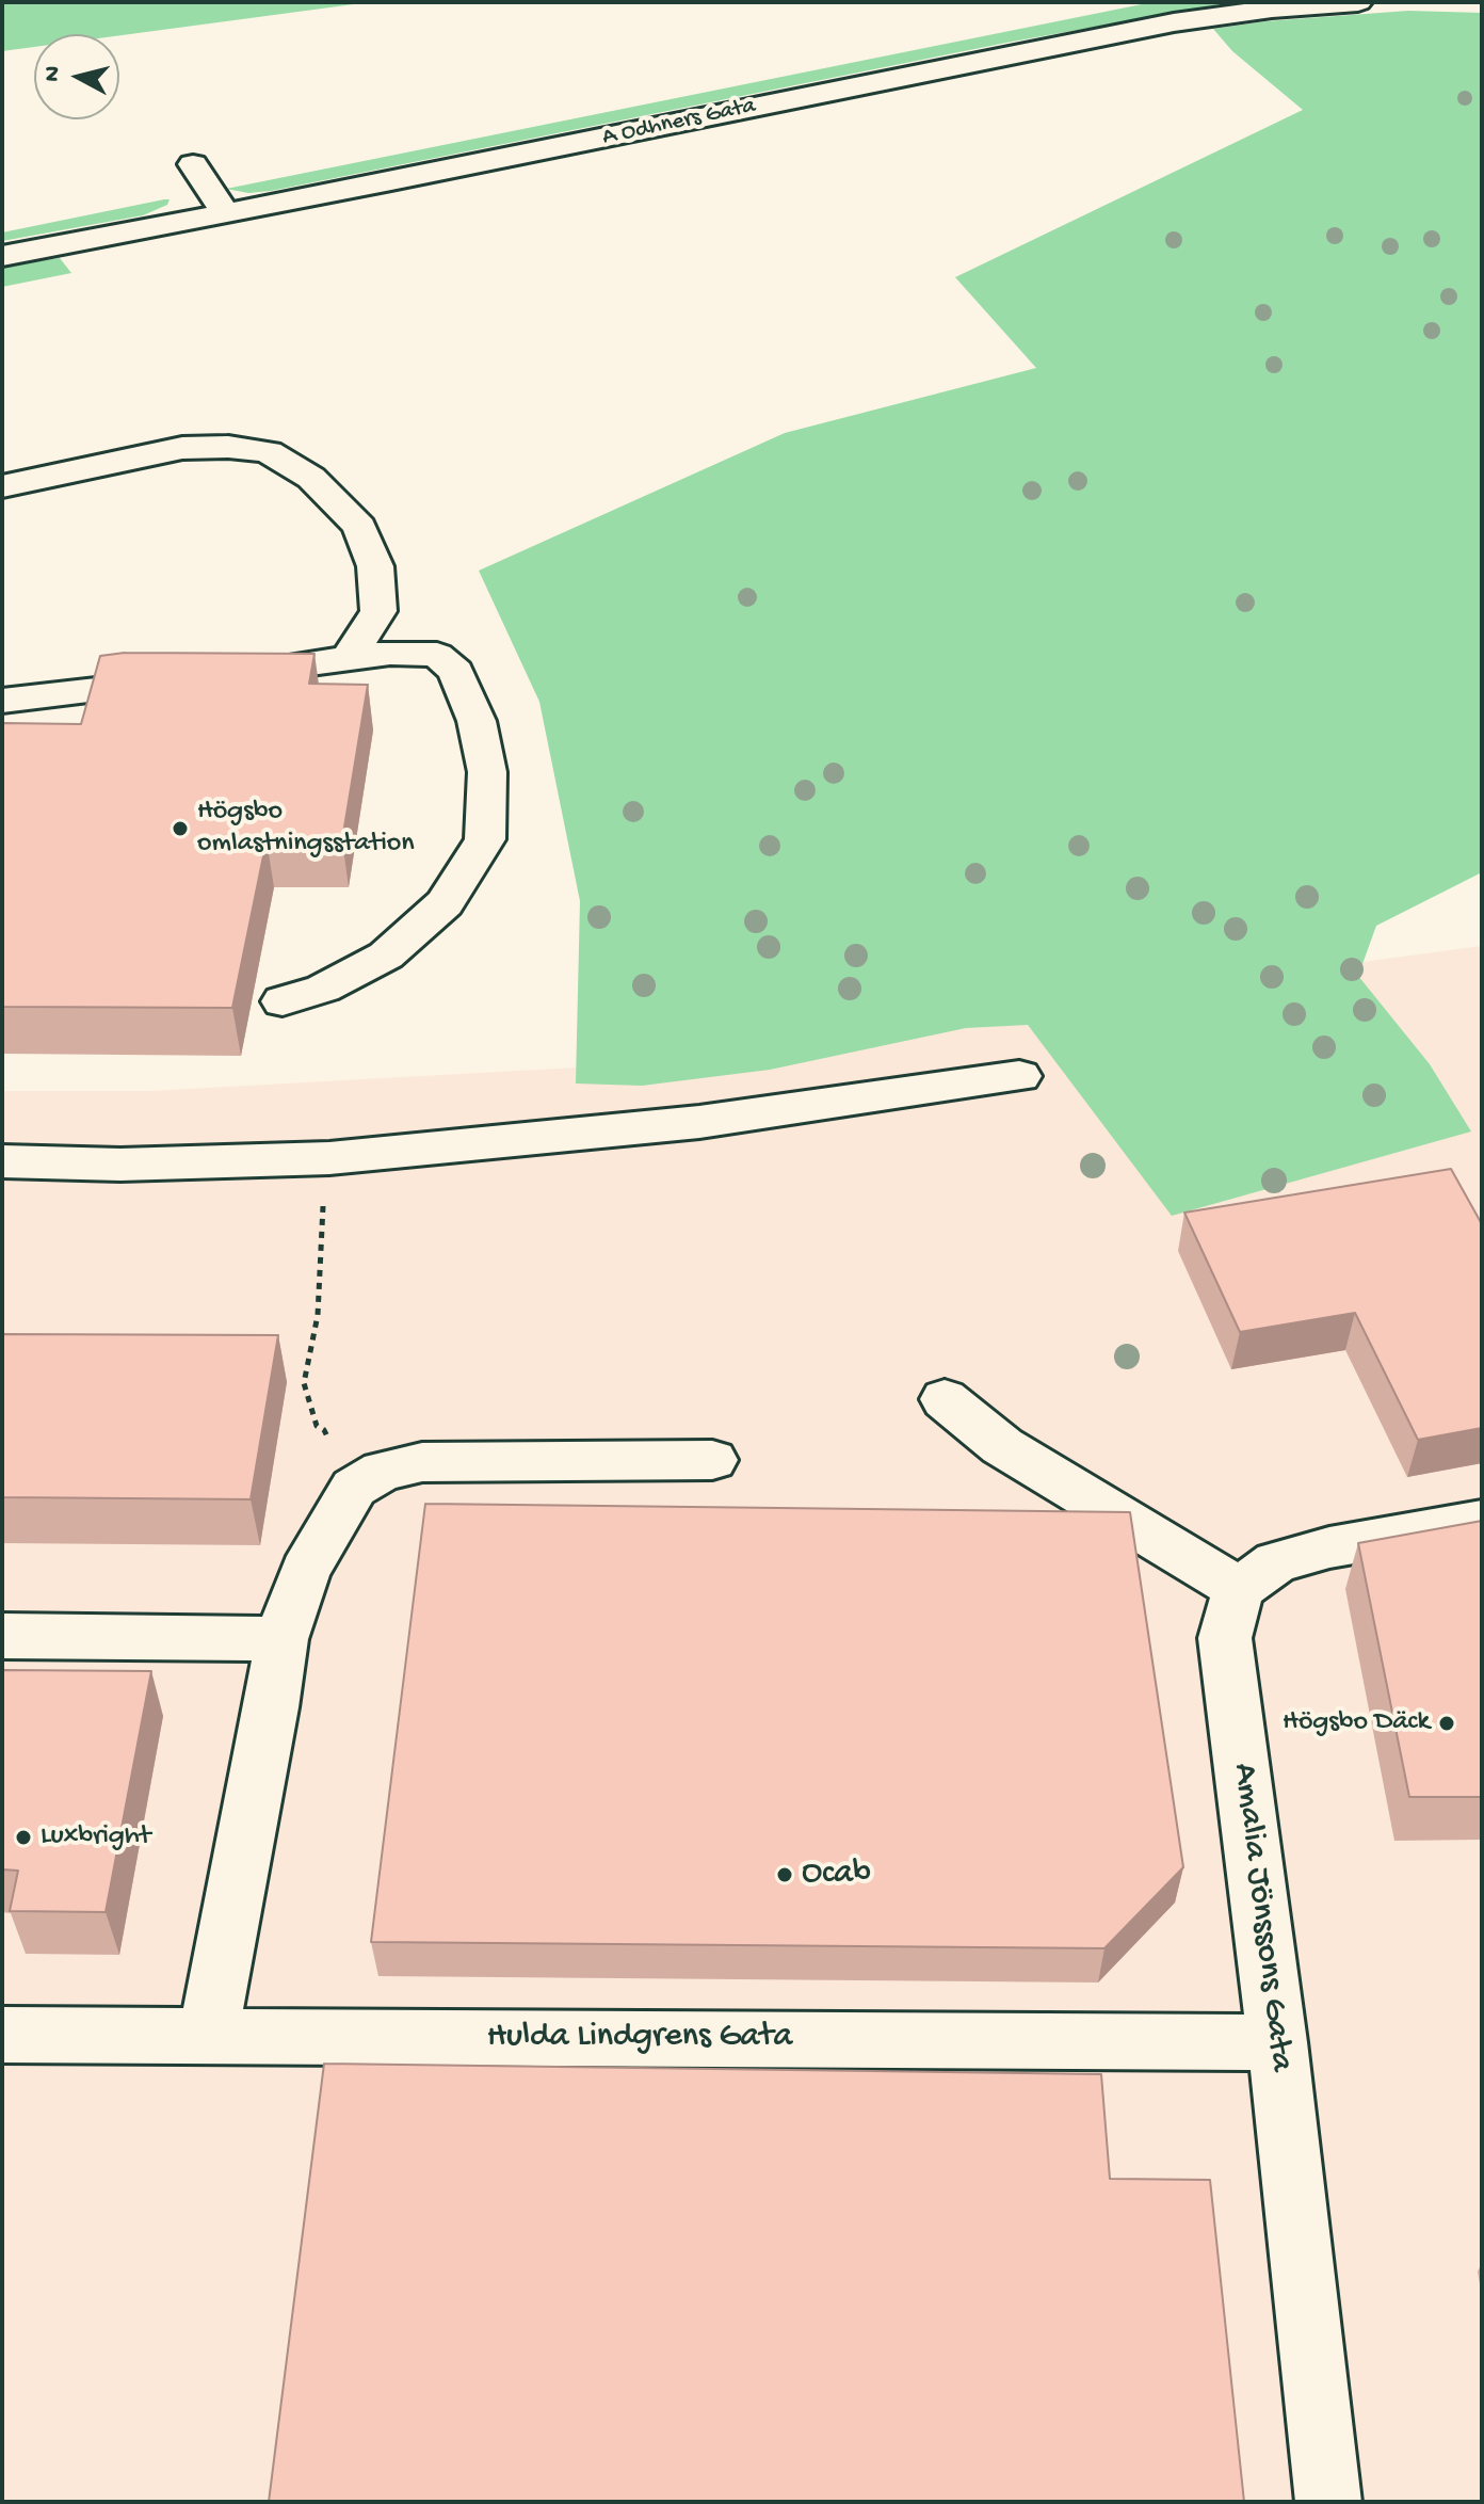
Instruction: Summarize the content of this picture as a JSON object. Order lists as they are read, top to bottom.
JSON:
{
  "streets": {
    "street": ["A Odhners Gata", "Amalia Jönssons Gata", "Hulda Lindgrens Gata"]
  },
  "crossings": [
    ["Amalia Jönssons Gata", "Hulda Lindgrens Gata"]
  ],
  "places": [
    "Högsbo omlastningsstation",
    "Högsbo Däck",
    "Luxbright",
    "Ocab"
  ],
  "north": "left"
}
